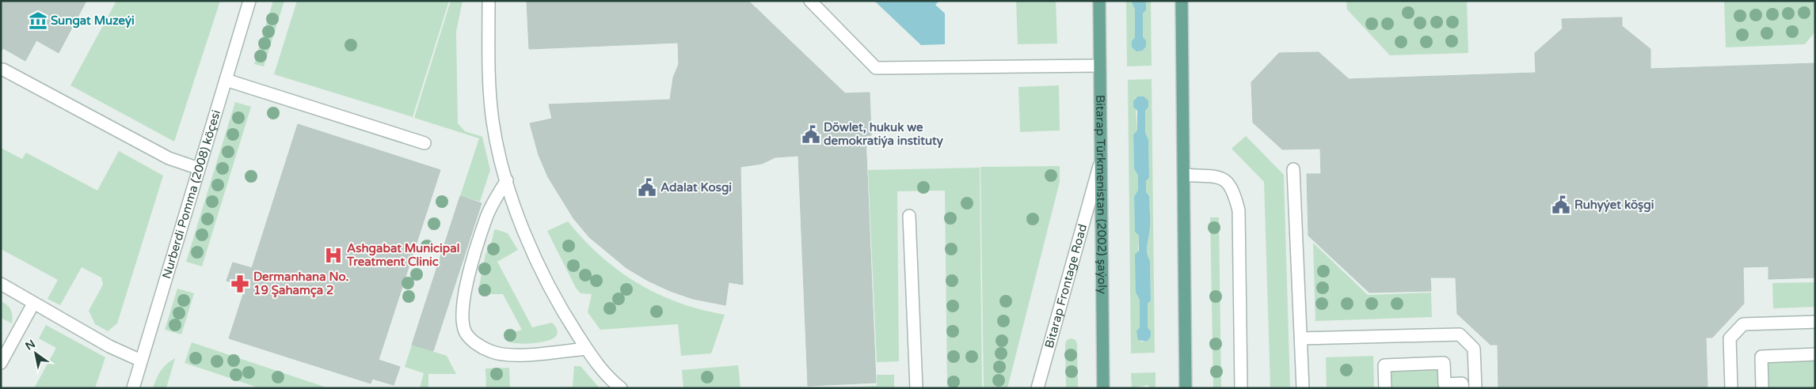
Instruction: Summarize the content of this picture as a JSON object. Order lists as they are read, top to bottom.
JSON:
{
  "streets": {
    "main road": ["Bitarap Türkmenistan (2002) şaýoly"],
    "street": ["Nurberdi Pomma (2008) köçesi", "Bitarap Frontage Road"]
  },
  "crossings": [
    ["Bitarap Türkmenistan (2002) şaýoly", "Bitarap Frontage Road"]
  ],
  "places": {
    "museum": ["Sungat Muzeýi"],
    "public building": ["Döwlet, hukuk we demokratiýa instituty", "Adalat Kosgi", "Ruhyýet köşgi"],
    "hospital": ["Ashgabat Municipal Treatment Clinic"],
    "pharmacy": ["Dermanhana No. 19 Şahamça 2"]
  },
  "north": "top left"
}
